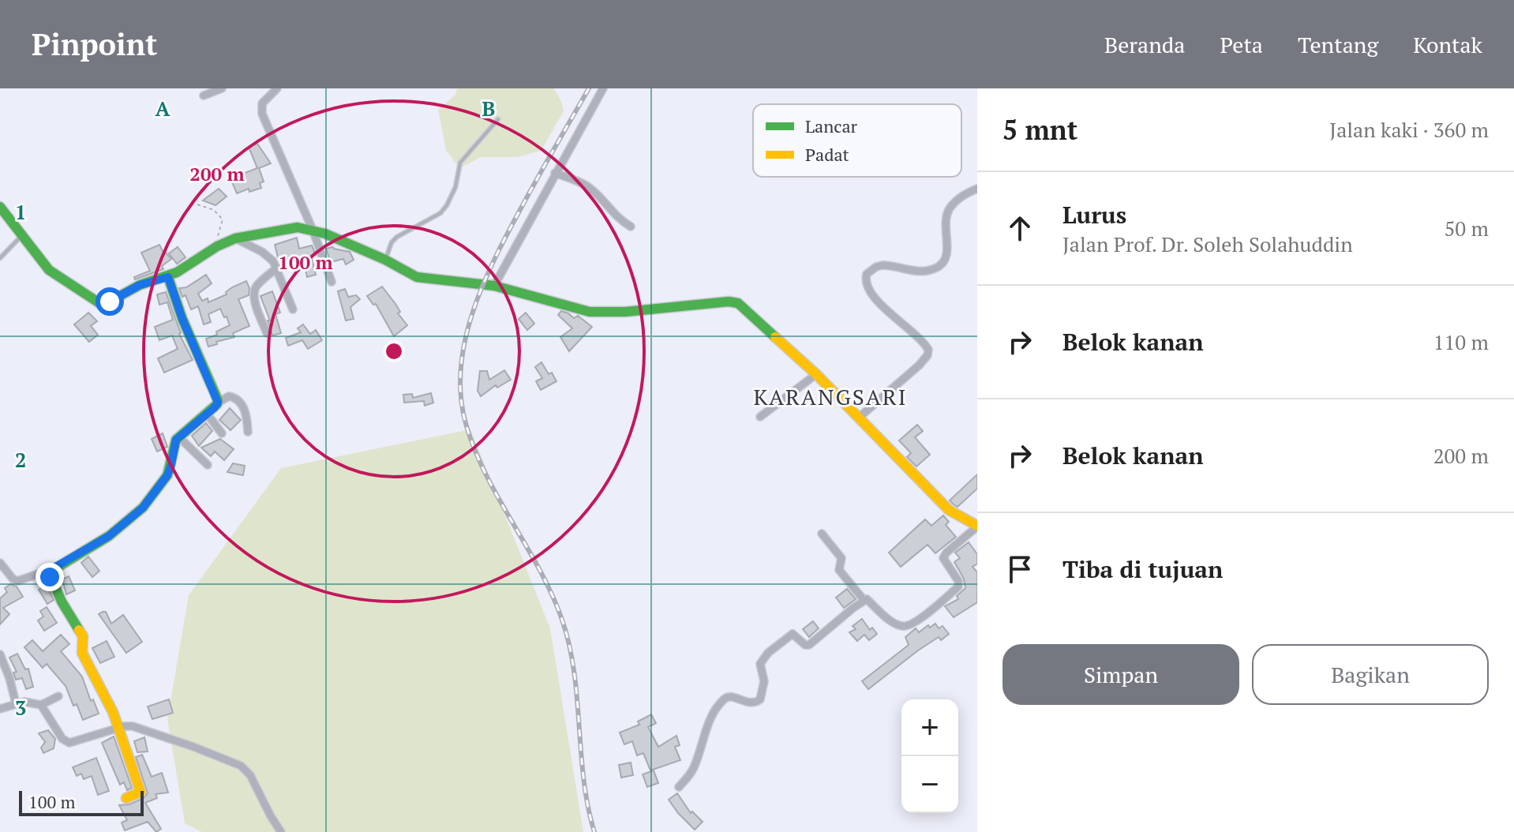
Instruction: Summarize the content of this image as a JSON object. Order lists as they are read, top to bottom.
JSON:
{
  "districts": ["KARANGSARI"],
  "legend": ["Lancar", "Padat"],
  "scale_bar": "100 m",
  "page": {
    "header": "Pinpoint",
    "nav": [
      "Beranda",
      "Peta",
      "Tentang",
      "Kontak"
    ],
    "heading": ["5 mnt", "Jalan kaki · 360 m"],
    "list": [
      ["Lurus", "Jalan Prof. Dr. Soleh Solahuddin", "50 m"],
      ["Belok kanan", "110 m"],
      ["Belok kanan", "200 m"],
      "Tiba di tujuan"
    ],
    "buttons": ["Simpan", "Bagikan"],
    "map_buttons": ["+", "−"],
    "scale": "100 m"
  },
  "grid": {
    "columns": ["A", "B"],
    "rows": ["1", "2", "3"]
  },
  "rings": ["200 m", "100 m"]
}
